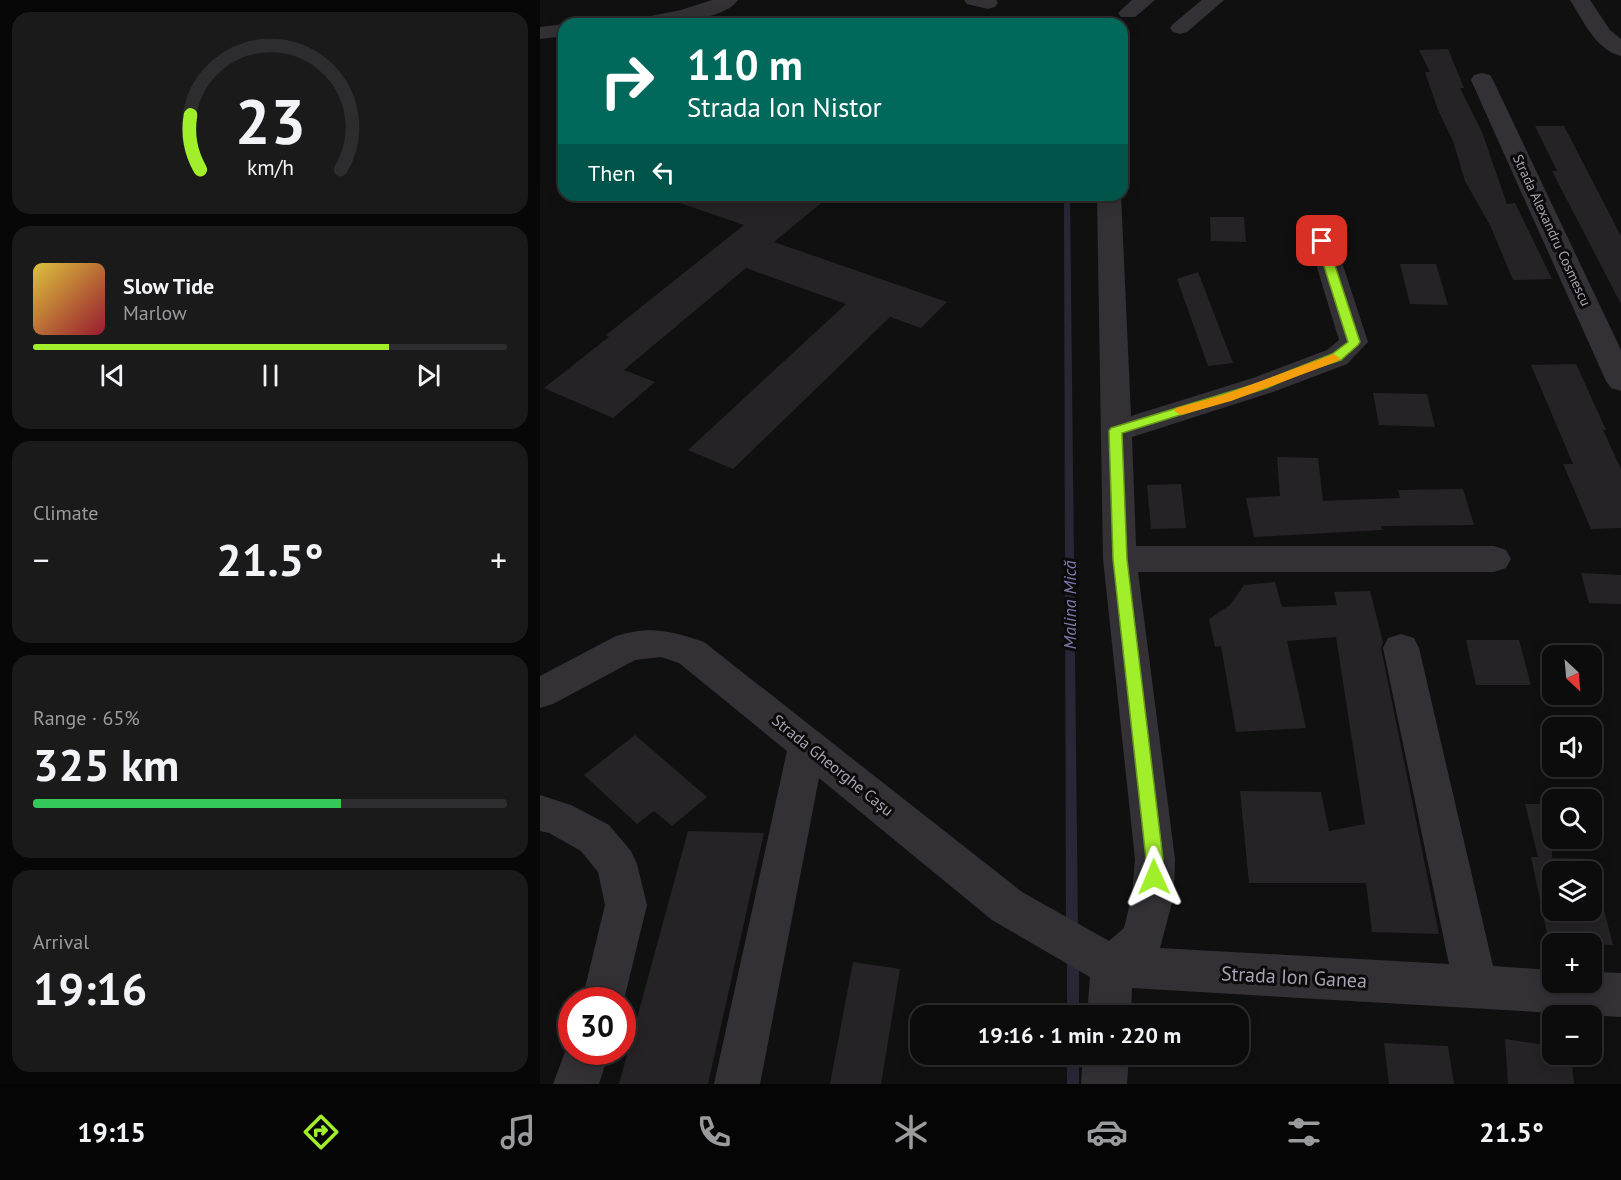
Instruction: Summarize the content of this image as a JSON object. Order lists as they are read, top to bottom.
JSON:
{
  "streets": {
    "street": ["Strada Alexandru Cosmescu", "Strada Gheorghe Cașu", "Strada Ion Ganea"]
  },
  "crossings": [
    ["Strada Gheorghe Cașu", "Strada Ion Ganea"]
  ],
  "water": ["Malina Mică"],
  "north": "bottom right",
  "page": {
    "turn": ["110 m", "Strada Ion Nistor"],
    "then": "Then",
    "song": ["Slow Tide", "Marlow"],
    "tile": [
      "Climate",
      ["Range · 65%", "325 km"],
      ["Arrival", "19:16"]
    ],
    "heat": ["−", "21.5°", "+"],
    "map_buttons": ["+", "−"],
    "limit": "30",
    "trip": "19:16 · 1 min · 220 m",
    "tabs": ["19:15", "21.5°"],
    "gauge": ["23", "km/h"]
  }
}
